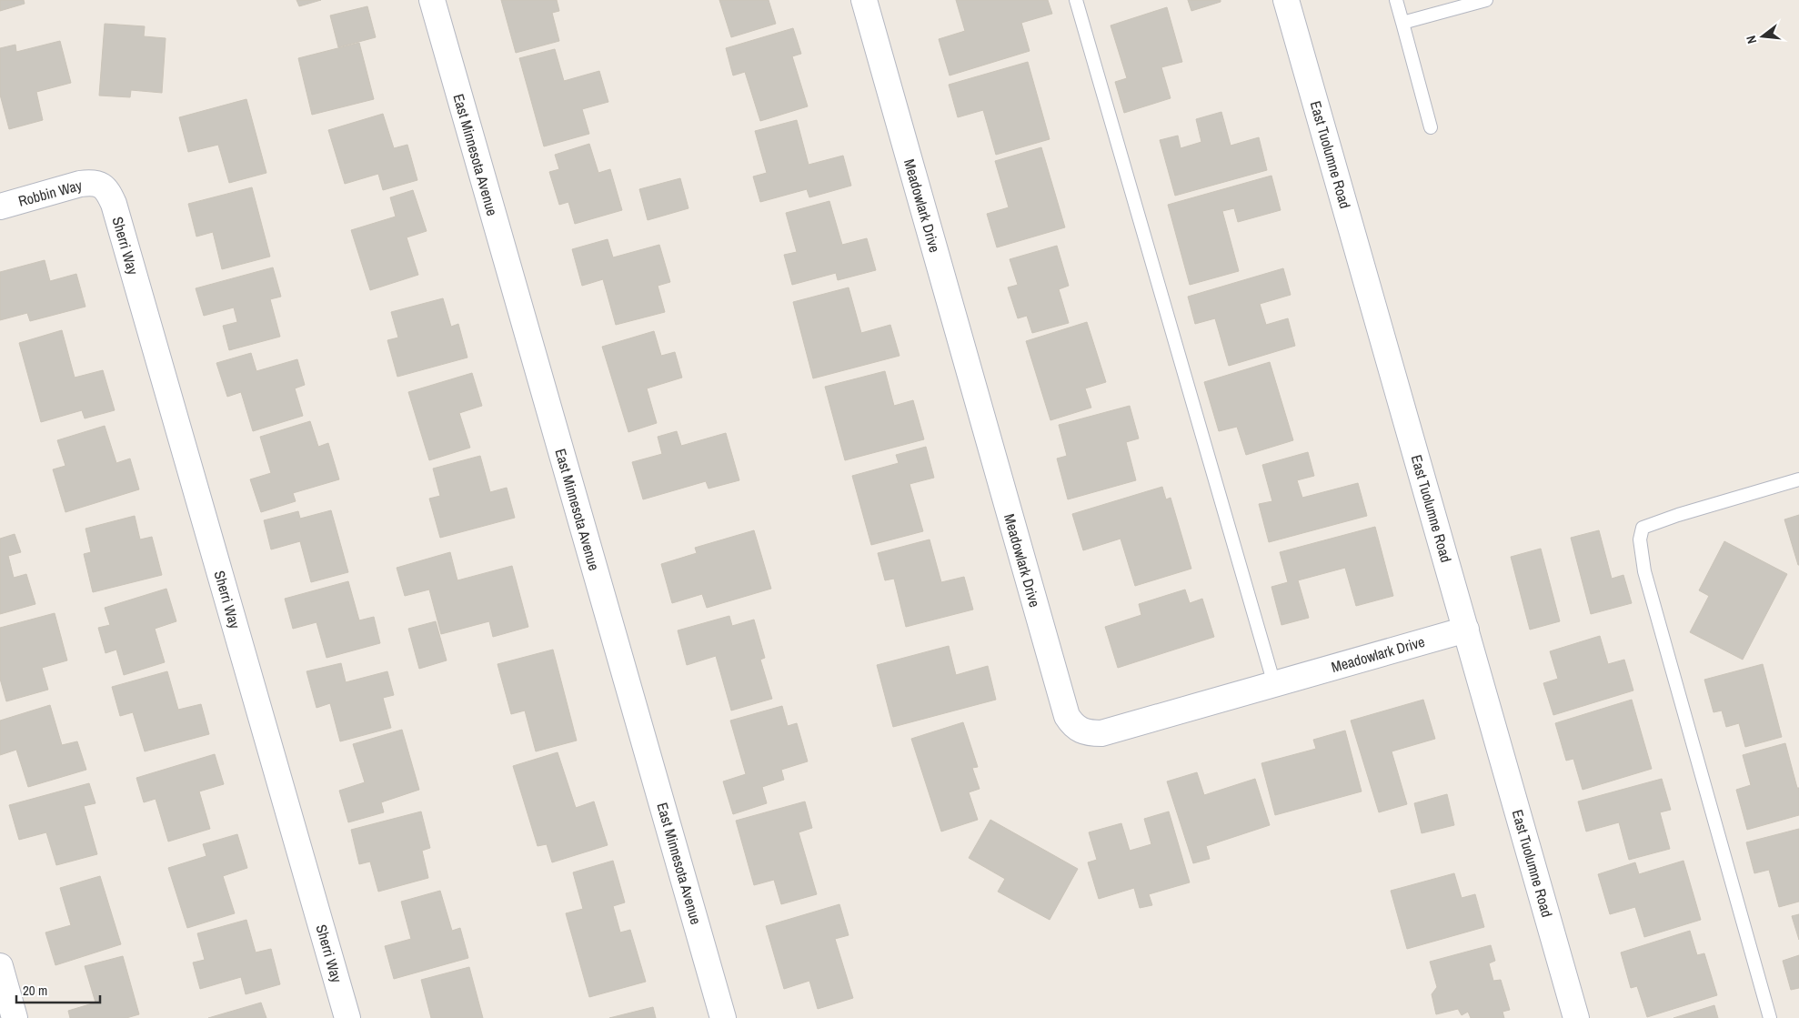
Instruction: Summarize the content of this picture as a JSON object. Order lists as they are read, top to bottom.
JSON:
{
  "streets": {
    "street": [
      "East Minnesota Avenue",
      "East Tuolumne Road",
      "Robbin Way",
      "Meadowlark Drive",
      "Sherri Way"
    ]
  },
  "crossings": [
    ["East Tuolumne Road", "Meadowlark Drive"],
    ["Robbin Way", "Sherri Way"]
  ],
  "scale_bar": "20 m",
  "north": "left"
}
